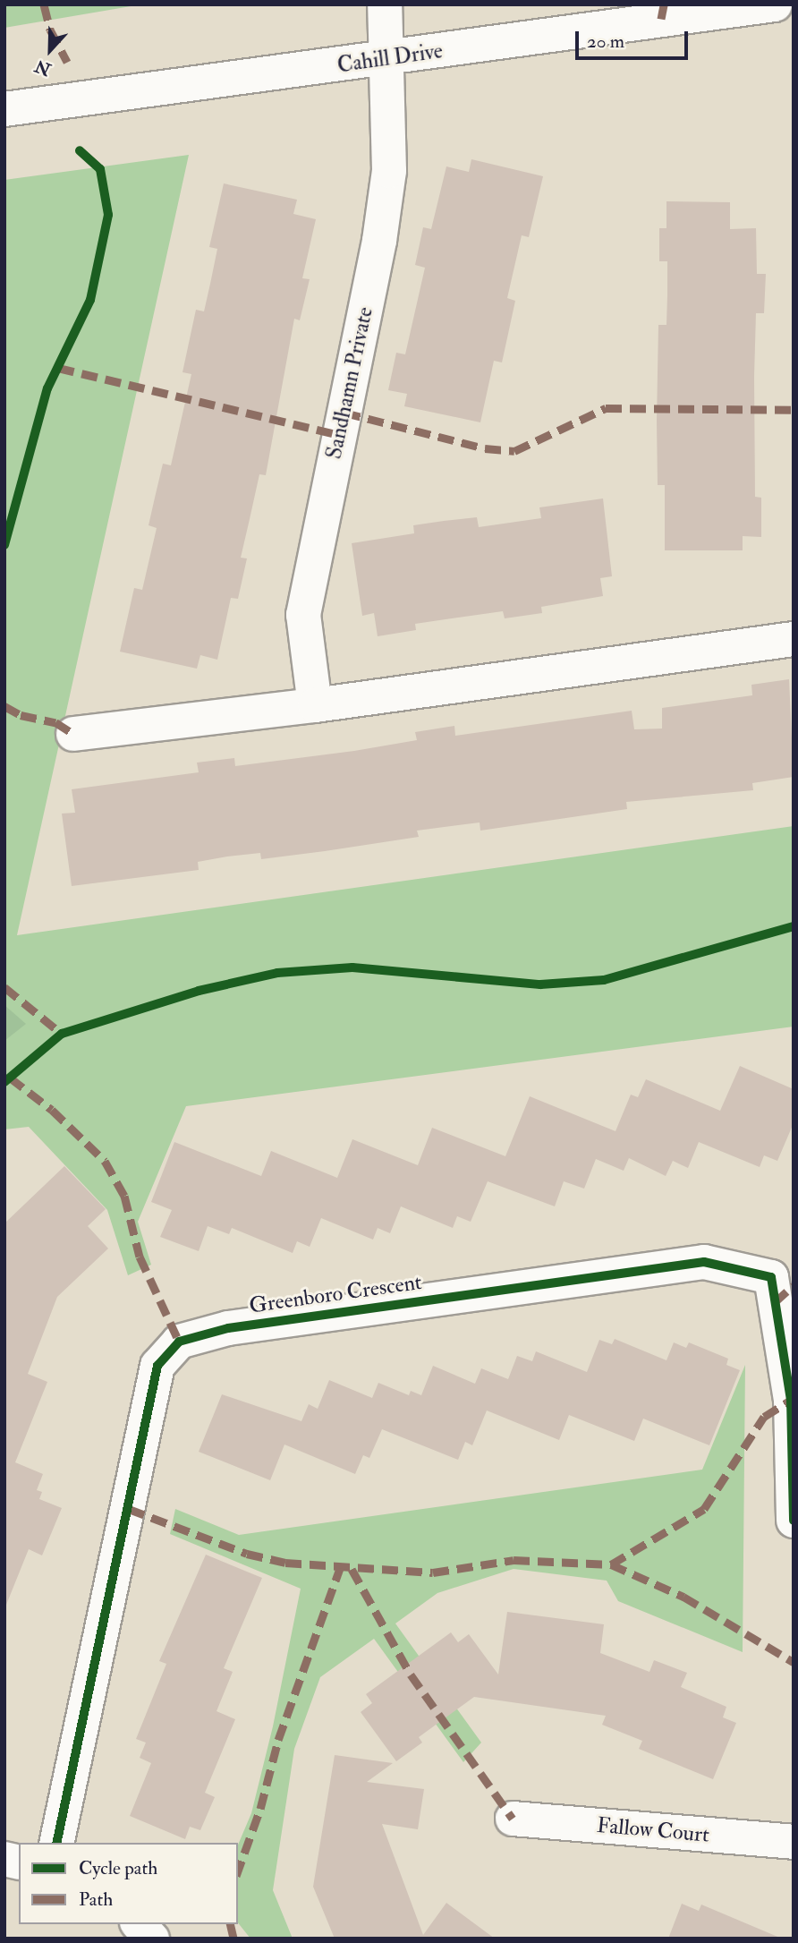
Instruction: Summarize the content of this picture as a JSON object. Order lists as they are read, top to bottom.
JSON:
{
  "streets": {
    "street": [
      "Cahill Drive",
      "Sandhamn Private",
      "Greenboro Crescent",
      "Fallow Court"
    ]
  },
  "crossings": [
    ["Cahill Drive", "Sandhamn Private"]
  ],
  "legend": ["Cycle path", "Path"],
  "scale_bar": "20 m",
  "north": "bottom"
}
